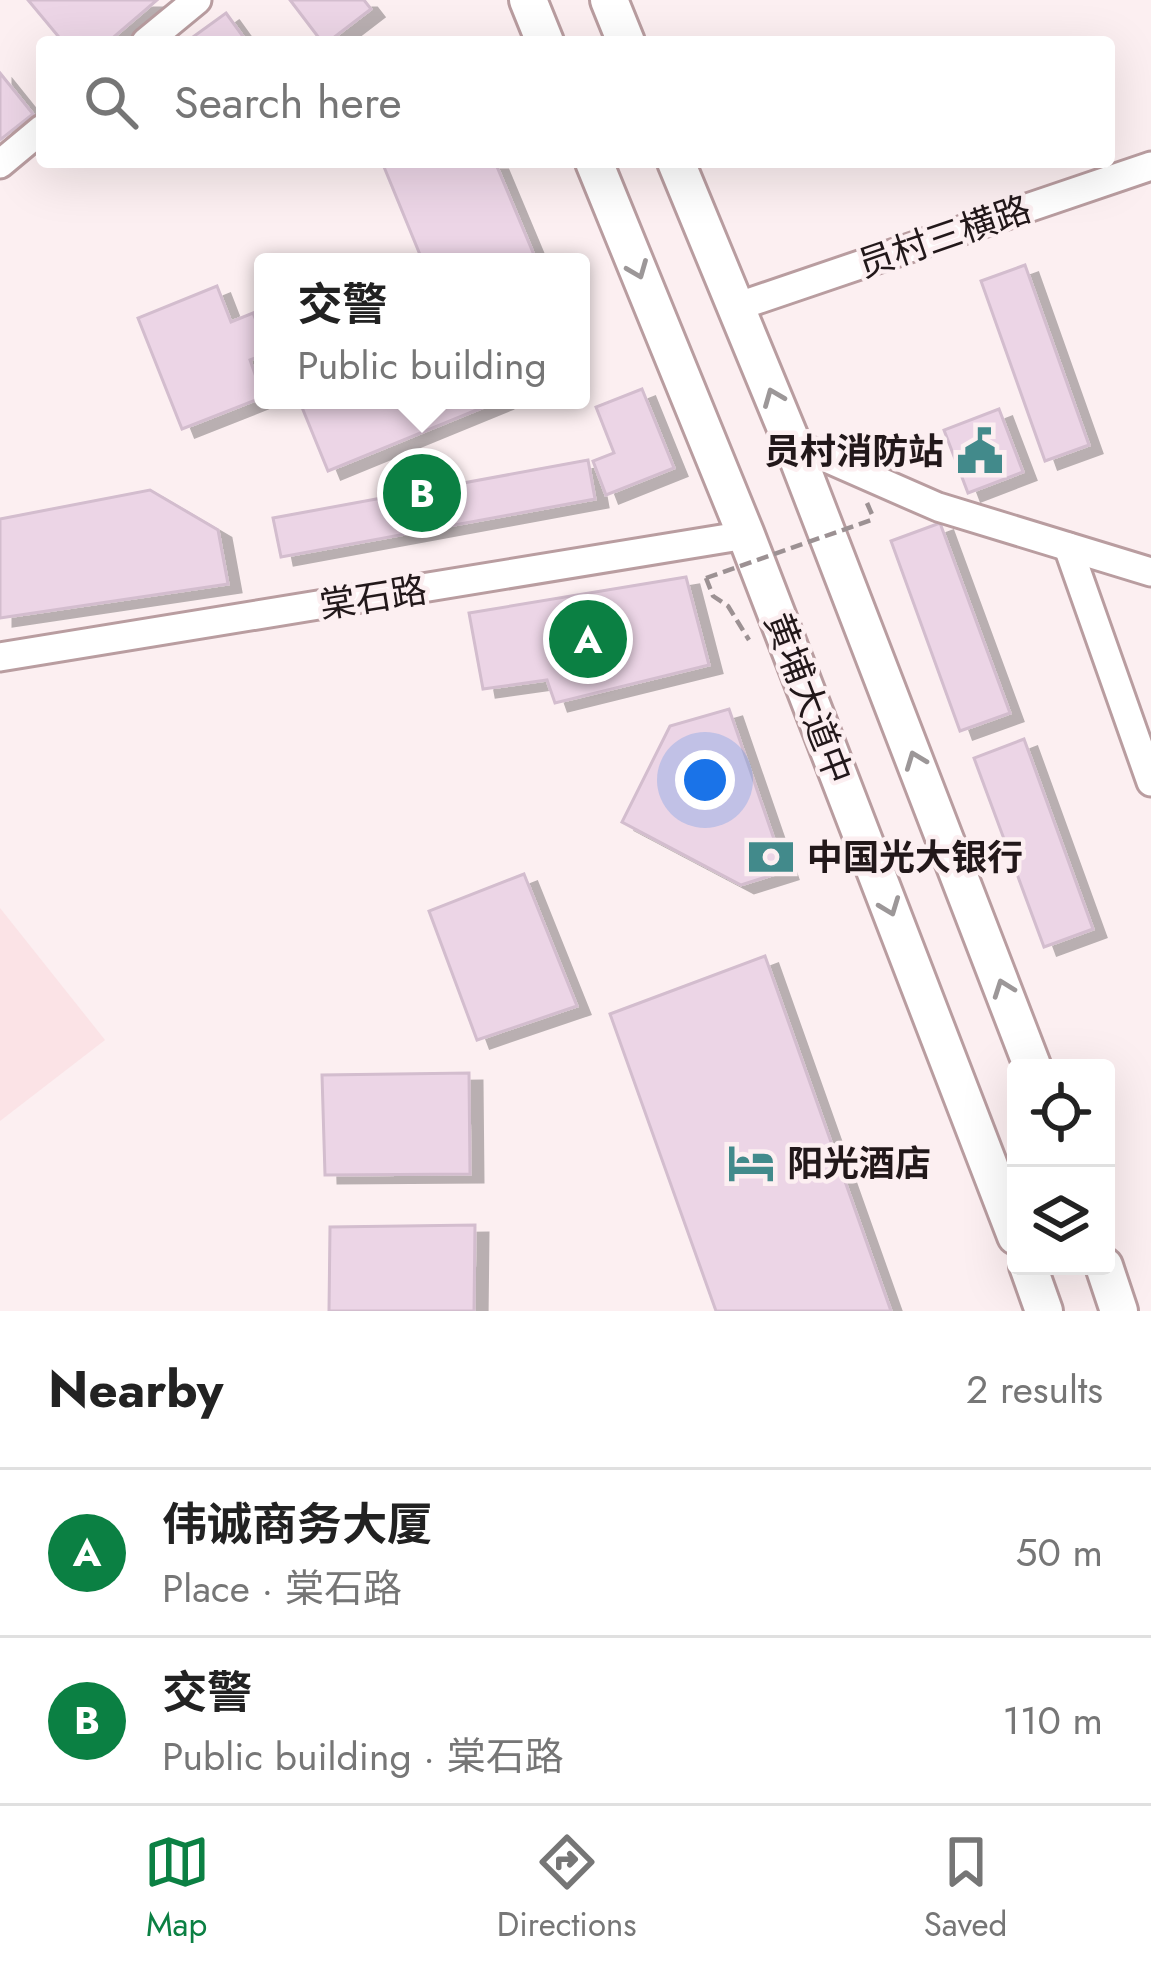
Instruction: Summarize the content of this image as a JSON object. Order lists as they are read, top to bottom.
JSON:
{
  "streets": {
    "main road": ["黄埔大道中"],
    "street": ["员村三横路", "棠石路"]
  },
  "crossings": [
    ["棠石路", "黄埔大道中"]
  ],
  "places": {
    "public building": ["员村消防站"],
    "bank": ["中国光大银行"],
    "hotel": ["阳光酒店"]
  },
  "page": {
    "search": "Search here",
    "popup": ["交警", "Public building"],
    "pins": ["B", "A"],
    "heading": ["Nearby", "2 results"],
    "list": [
      {
        "mark": "A",
        "name": "伟诚商务大厦",
        "note": "Place · 棠石路",
        "value": "50 m"
      },
      {
        "mark": "B",
        "name": "交警",
        "note": "Public building · 棠石路",
        "value": "110 m"
      }
    ],
    "nav": ["Map", "Directions", "Saved"]
  }
}
